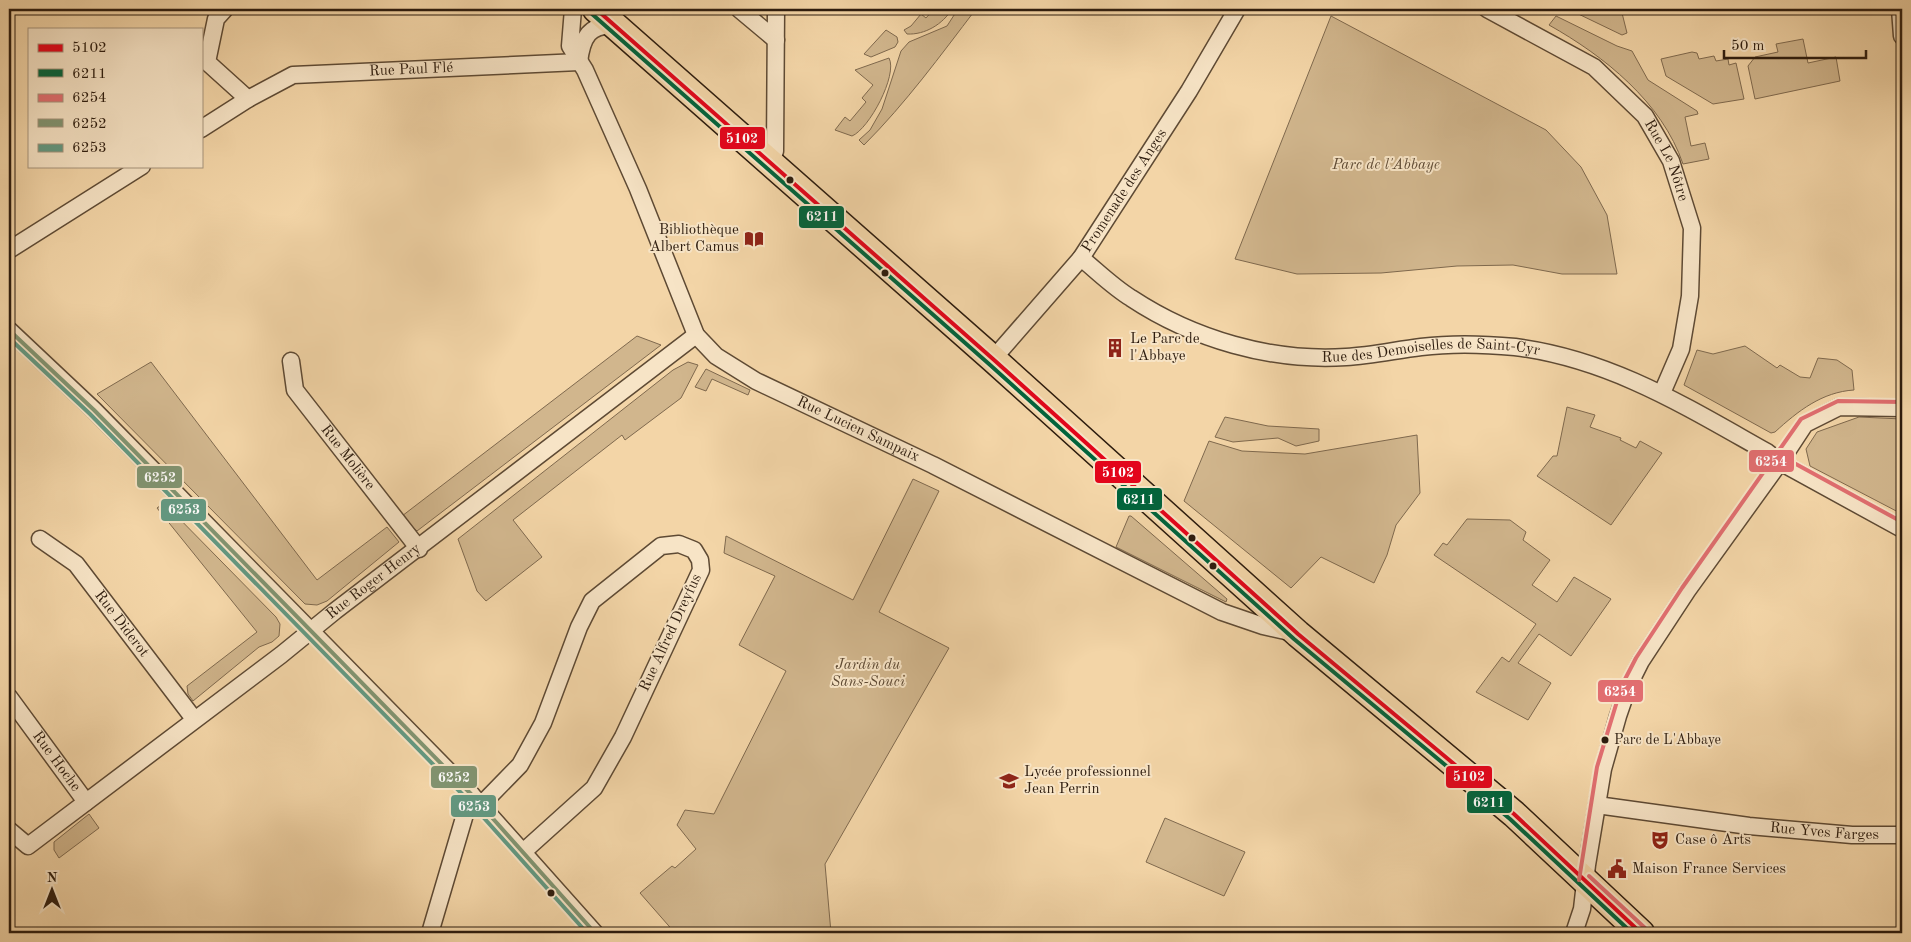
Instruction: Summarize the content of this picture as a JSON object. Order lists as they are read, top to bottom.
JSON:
{
  "streets": {
    "street": [
      "Rue Paul Flé",
      "Rue Le Nôtre",
      "Promenade des Anges",
      "Rue des Demoiselles de Saint-Cyr",
      "Rue Lucien Sampaix",
      "Rue Molière",
      "Rue Roger Henry",
      "Rue Diderot",
      "Rue Alfred Dreyfus",
      "Rue Hoche",
      "Rue Yves Farges"
    ]
  },
  "crossings": [
    ["Rue Paul Flé", "Rue Lucien Sampaix"],
    ["Rue Le Nôtre", "Rue des Demoiselles de Saint-Cyr"],
    ["Promenade des Anges", "Rue des Demoiselles de Saint-Cyr"],
    ["Rue Lucien Sampaix", "Rue Roger Henry"],
    ["Rue Molière", "Rue Roger Henry"],
    ["Rue Roger Henry", "Rue Diderot"],
    ["Rue Roger Henry", "Rue Hoche"]
  ],
  "parks": ["Parc de l'Abbaye", "Jardin du Sans-Souci"],
  "places": {
    "library": ["Bibliothèque Albert Camus"],
    "building": ["Le Parc de l'Abbaye"],
    "other": ["Parc de L'Abbaye"],
    "school or university": ["Lycée professionnel Jean Perrin"],
    "theatre": ["Case ô Arts"],
    "public building": ["Maison France Services"]
  },
  "lines": [
    "transit line 5102",
    "transit line 6211",
    "transit line 6252",
    "transit line 6253",
    "transit line 6254"
  ],
  "legend": [
    "5102",
    "6211",
    "6254",
    "6252",
    "6253"
  ],
  "scale_bar": "50 m",
  "north": "top"
}
